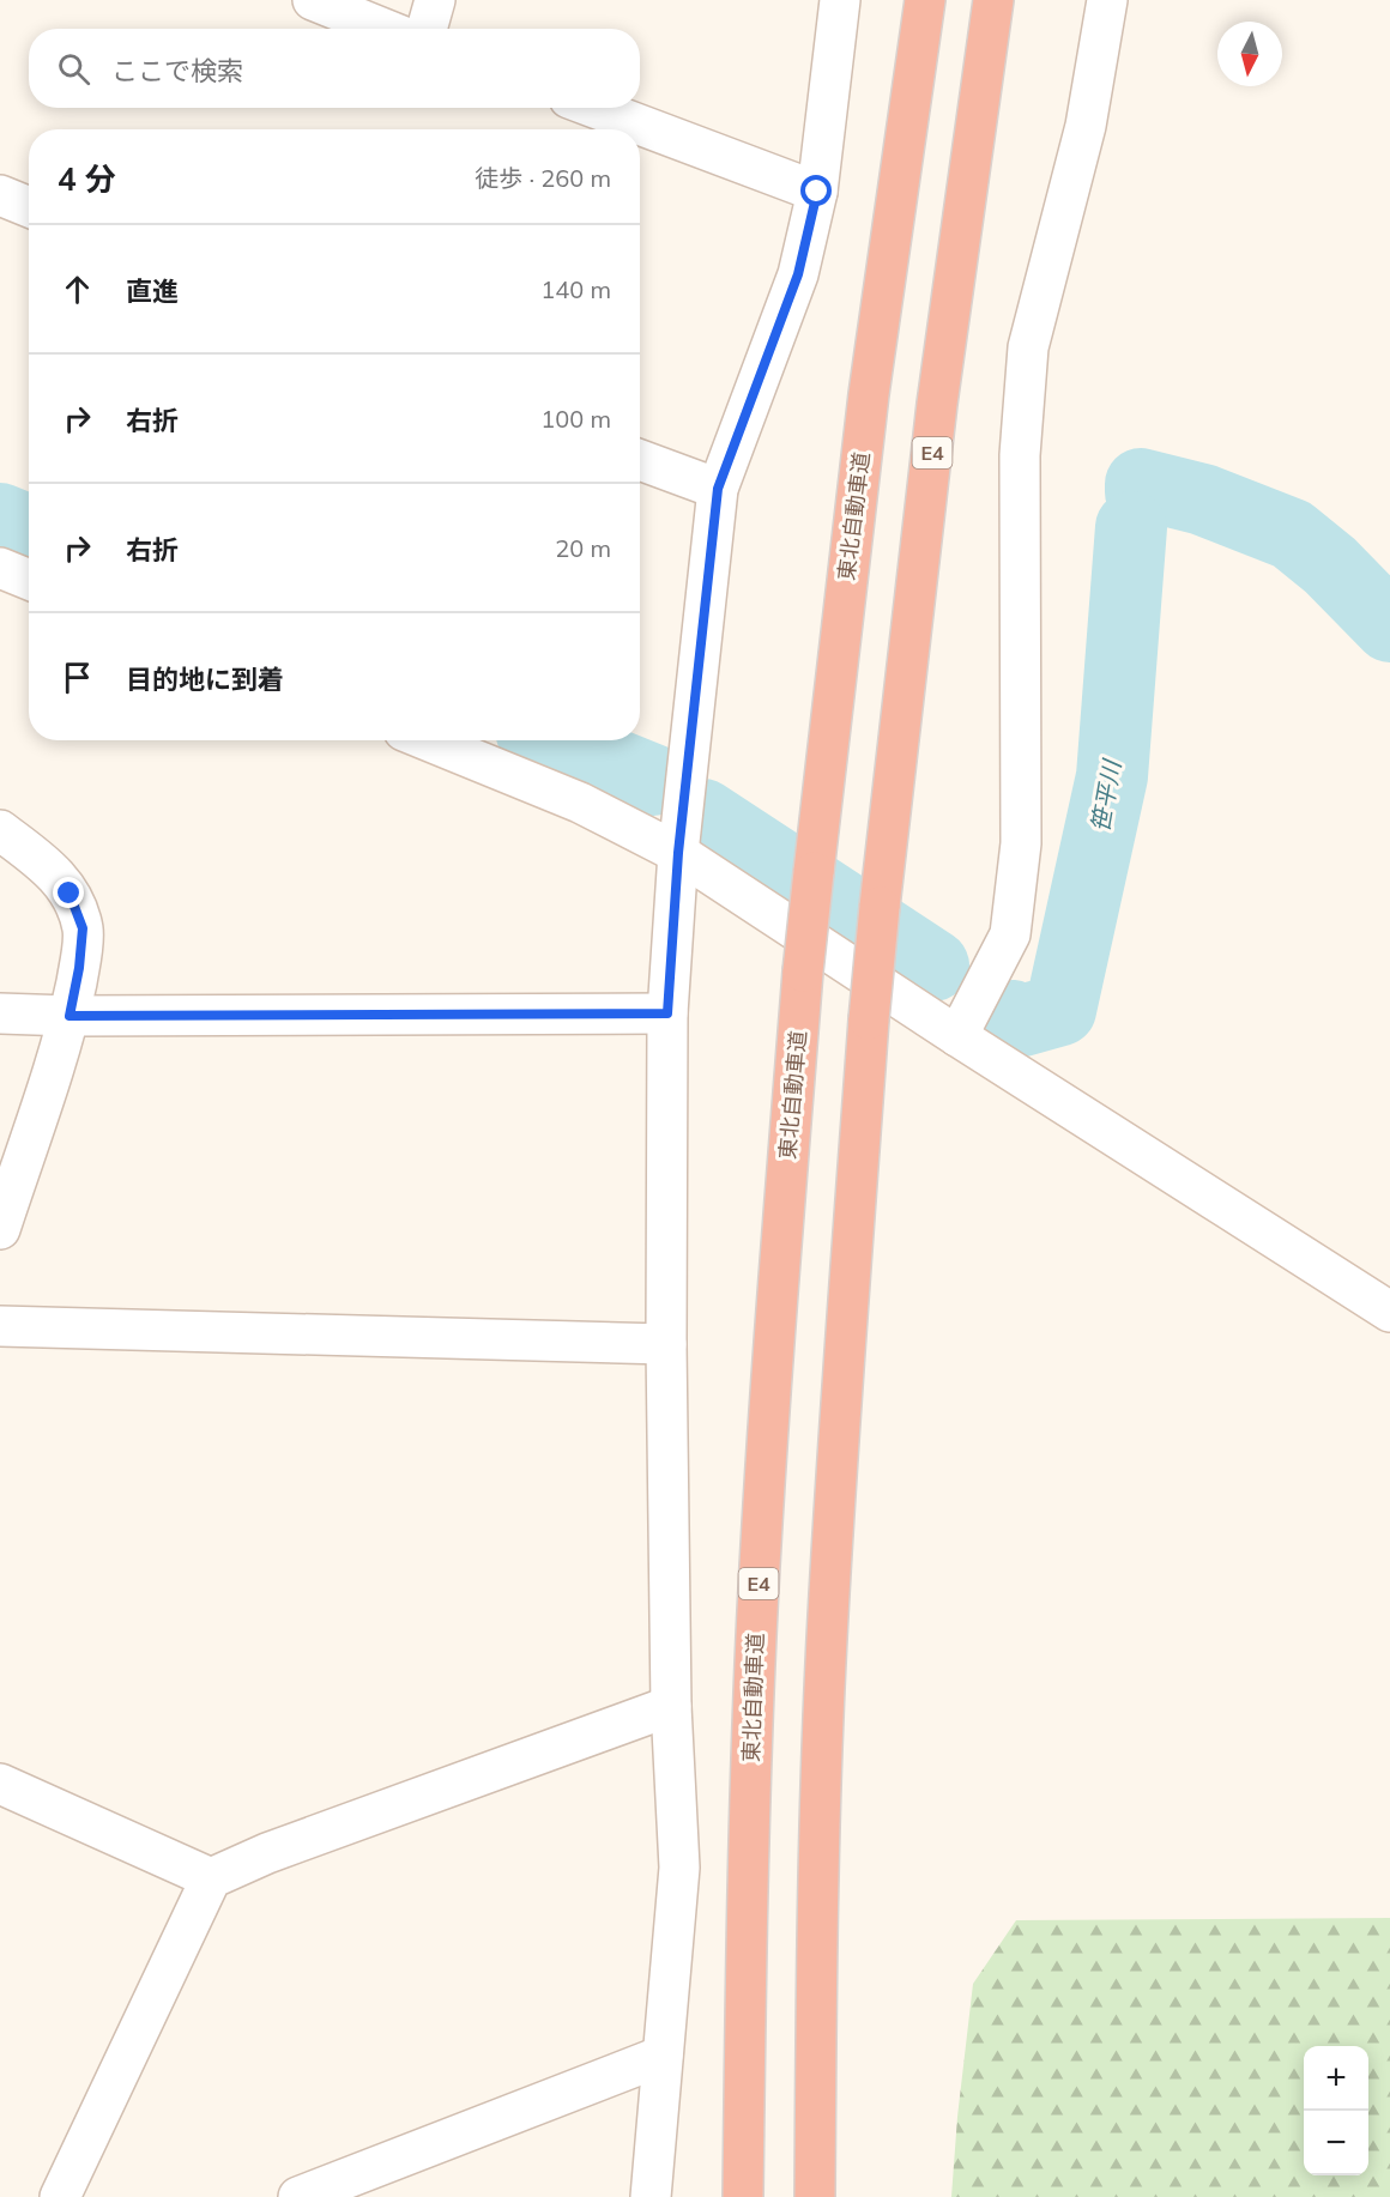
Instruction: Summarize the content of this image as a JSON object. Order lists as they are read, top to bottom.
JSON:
{
  "streets": {
    "highway": ["E4", "東北自動車道"]
  },
  "water": ["笹平川"],
  "north": "bottom",
  "page": {
    "search": "ここで検索",
    "heading": ["4 分", "徒歩 · 260 m"],
    "list": [
      ["直進", "140 m"],
      ["右折", "100 m"],
      ["右折", "20 m"],
      "目的地に到着"
    ],
    "map_buttons": ["+", "−"]
  }
}
